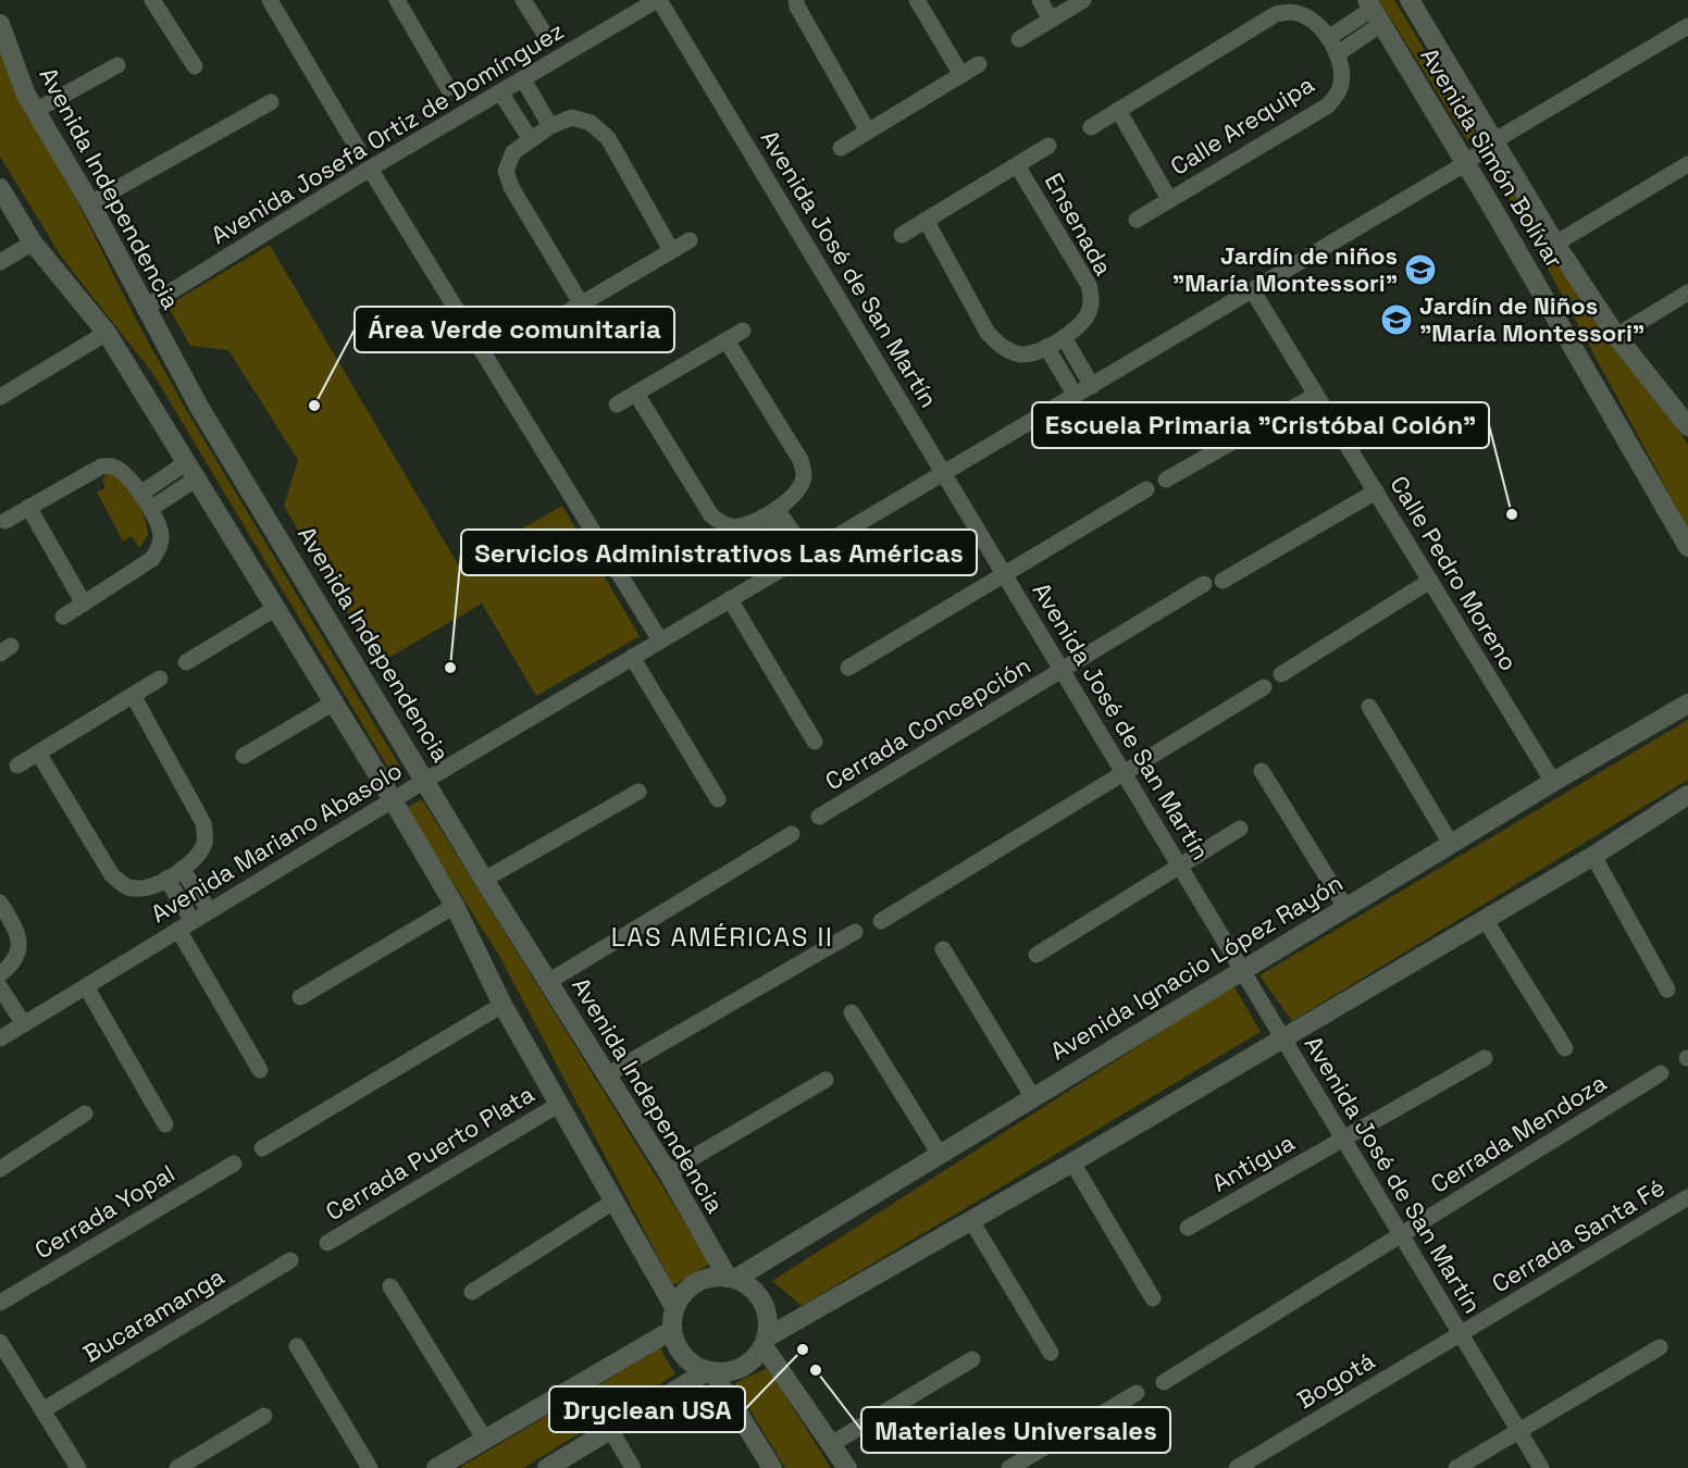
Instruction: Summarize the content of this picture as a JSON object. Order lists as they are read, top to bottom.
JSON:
{
  "streets": {
    "main road": ["Avenida Simón Bolívar", "Avenida Independencia", "Avenida Ignacio López Rayón"],
    "street": [
      "Calle Arequipa",
      "Avenida Josefa Ortiz de Domínguez",
      "Ensenada",
      "Avenida José de San Martín",
      "Calle Pedro Moreno",
      "Cerrada Concepción",
      "Avenida Mariano Abasolo",
      "Cerrada Mendoza",
      "Cerrada Puerto Plata",
      "Antigua",
      "Cerrada Yopal",
      "Cerrada Santa Fé",
      "Bucaramanga",
      "Bogotá"
    ]
  },
  "crossings": [
    ["Calle Arequipa", "Avenida Simón Bolívar"],
    ["Avenida Josefa Ortiz de Domínguez", "Avenida Independencia"],
    ["Avenida Josefa Ortiz de Domínguez", "Avenida José de San Martín"],
    ["Avenida Simón Bolívar", "Avenida Mariano Abasolo"],
    ["Avenida Independencia", "Avenida Mariano Abasolo"],
    ["Avenida Independencia", "Avenida Ignacio López Rayón"],
    ["Avenida José de San Martín", "Cerrada Concepción"],
    ["Avenida José de San Martín", "Avenida Mariano Abasolo"],
    ["Avenida José de San Martín", "Avenida Ignacio López Rayón"],
    ["Avenida José de San Martín", "Cerrada Mendoza"],
    ["Avenida José de San Martín", "Antigua"],
    ["Avenida José de San Martín", "Cerrada Santa Fé"],
    ["Avenida José de San Martín", "Bogotá"],
    ["Calle Pedro Moreno", "Avenida Mariano Abasolo"],
    ["Calle Pedro Moreno", "Avenida Ignacio López Rayón"],
    ["Cerrada Santa Fé", "Bogotá"]
  ],
  "districts": ["LAS AMÉRICAS II"],
  "places": {
    "school or university": ["Jardín de niños \"María Montessori\"", "Jardín de Niños \"María Montessori\""],
    "other": [
      "Área Verde comunitaria",
      "Escuela Primaria \"Cristóbal Colón\"",
      "Servicios Administrativos Las Américas",
      "Dryclean USA",
      "Materiales Universales"
    ]
  }
}
